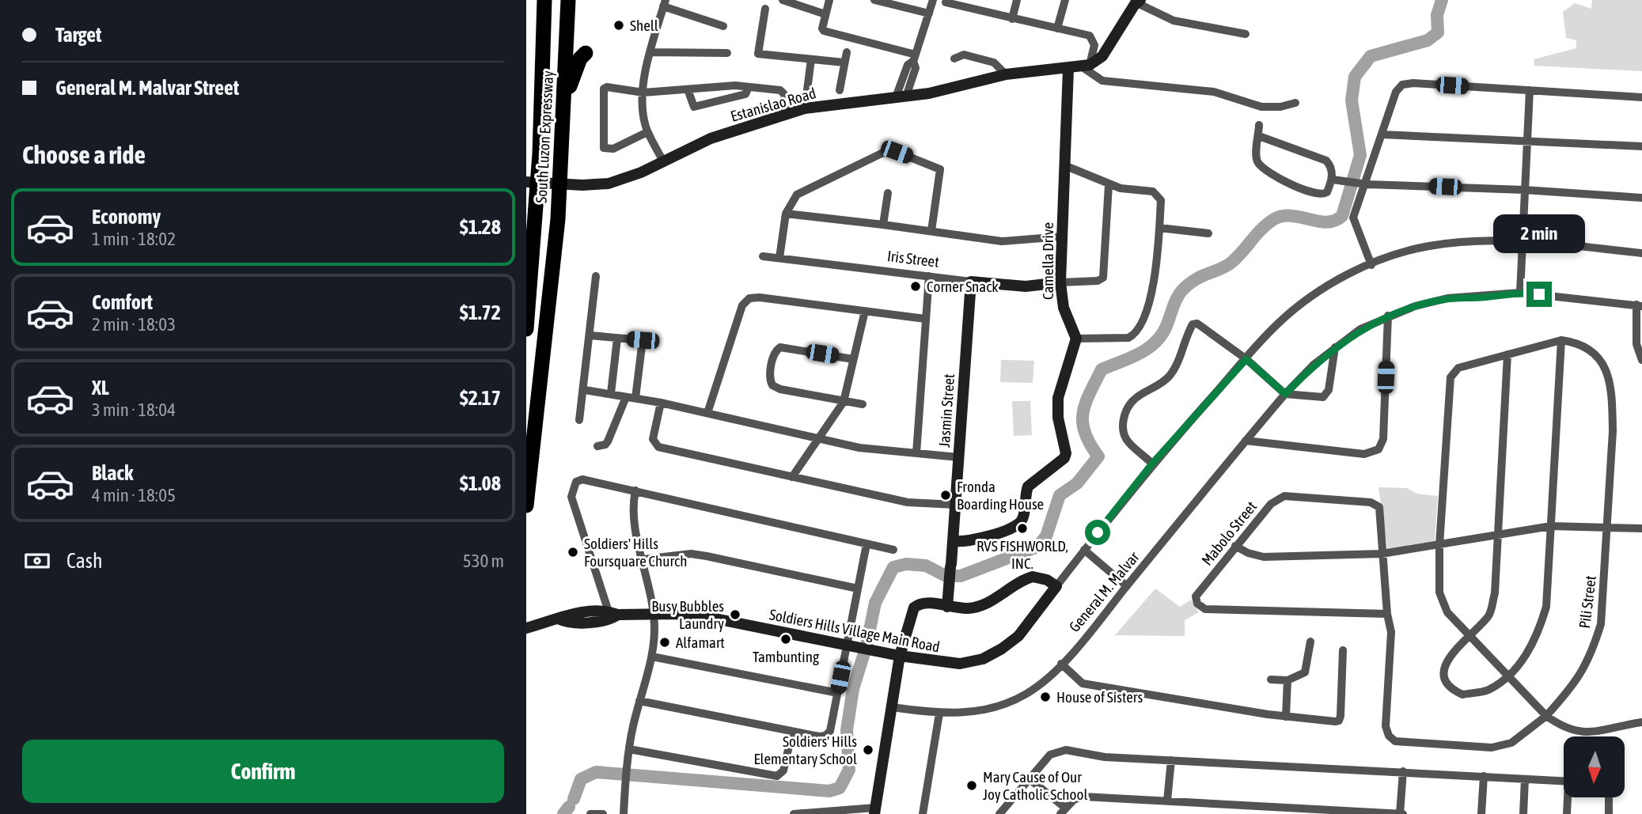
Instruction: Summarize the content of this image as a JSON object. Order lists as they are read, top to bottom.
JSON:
{
  "streets": {
    "highway": ["South Luzon Expressway"],
    "street": [
      "Estanislao Road",
      "Iris Street",
      "Camella Drive",
      "Jasmin Street",
      "Mabolo Street",
      "General M. Malvar",
      "Pili Street",
      "Soldiers Hills Village Main Road"
    ]
  },
  "crossings": [
    ["Estanislao Road", "Camella Drive"],
    ["Iris Street", "Camella Drive"],
    ["Iris Street", "Jasmin Street"]
  ],
  "places": [
    "Shell",
    "Corner Snack",
    "Fronda Boarding House",
    "RVS FISHWORLD, INC.",
    "Soldiers' Hills Foursquare Church",
    "Busy Bubbles Laundry",
    "Tambunting",
    "Alfamart",
    "House of Sisters",
    "Soldiers' Hills Elementary School",
    "Mary Cause of Our Joy Catholic School"
  ],
  "north": "bottom",
  "page": {
    "banner": ["Target", "General M. Malvar Street"],
    "heading": "Choose a ride",
    "list": [
      {
        "name": "Economy",
        "note": "1 min · 18:02",
        "value": "$1.28"
      },
      {
        "name": "Comfort",
        "note": "2 min · 18:03",
        "value": "$1.72"
      },
      {
        "name": "XL",
        "note": "3 min · 18:04",
        "value": "$2.17"
      },
      {
        "name": "Black",
        "note": "4 min · 18:05",
        "value": "$1.08"
      }
    ],
    "bubble": "2 min",
    "pay": ["Cash", "530 m"],
    "buttons": "Confirm"
  }
}
